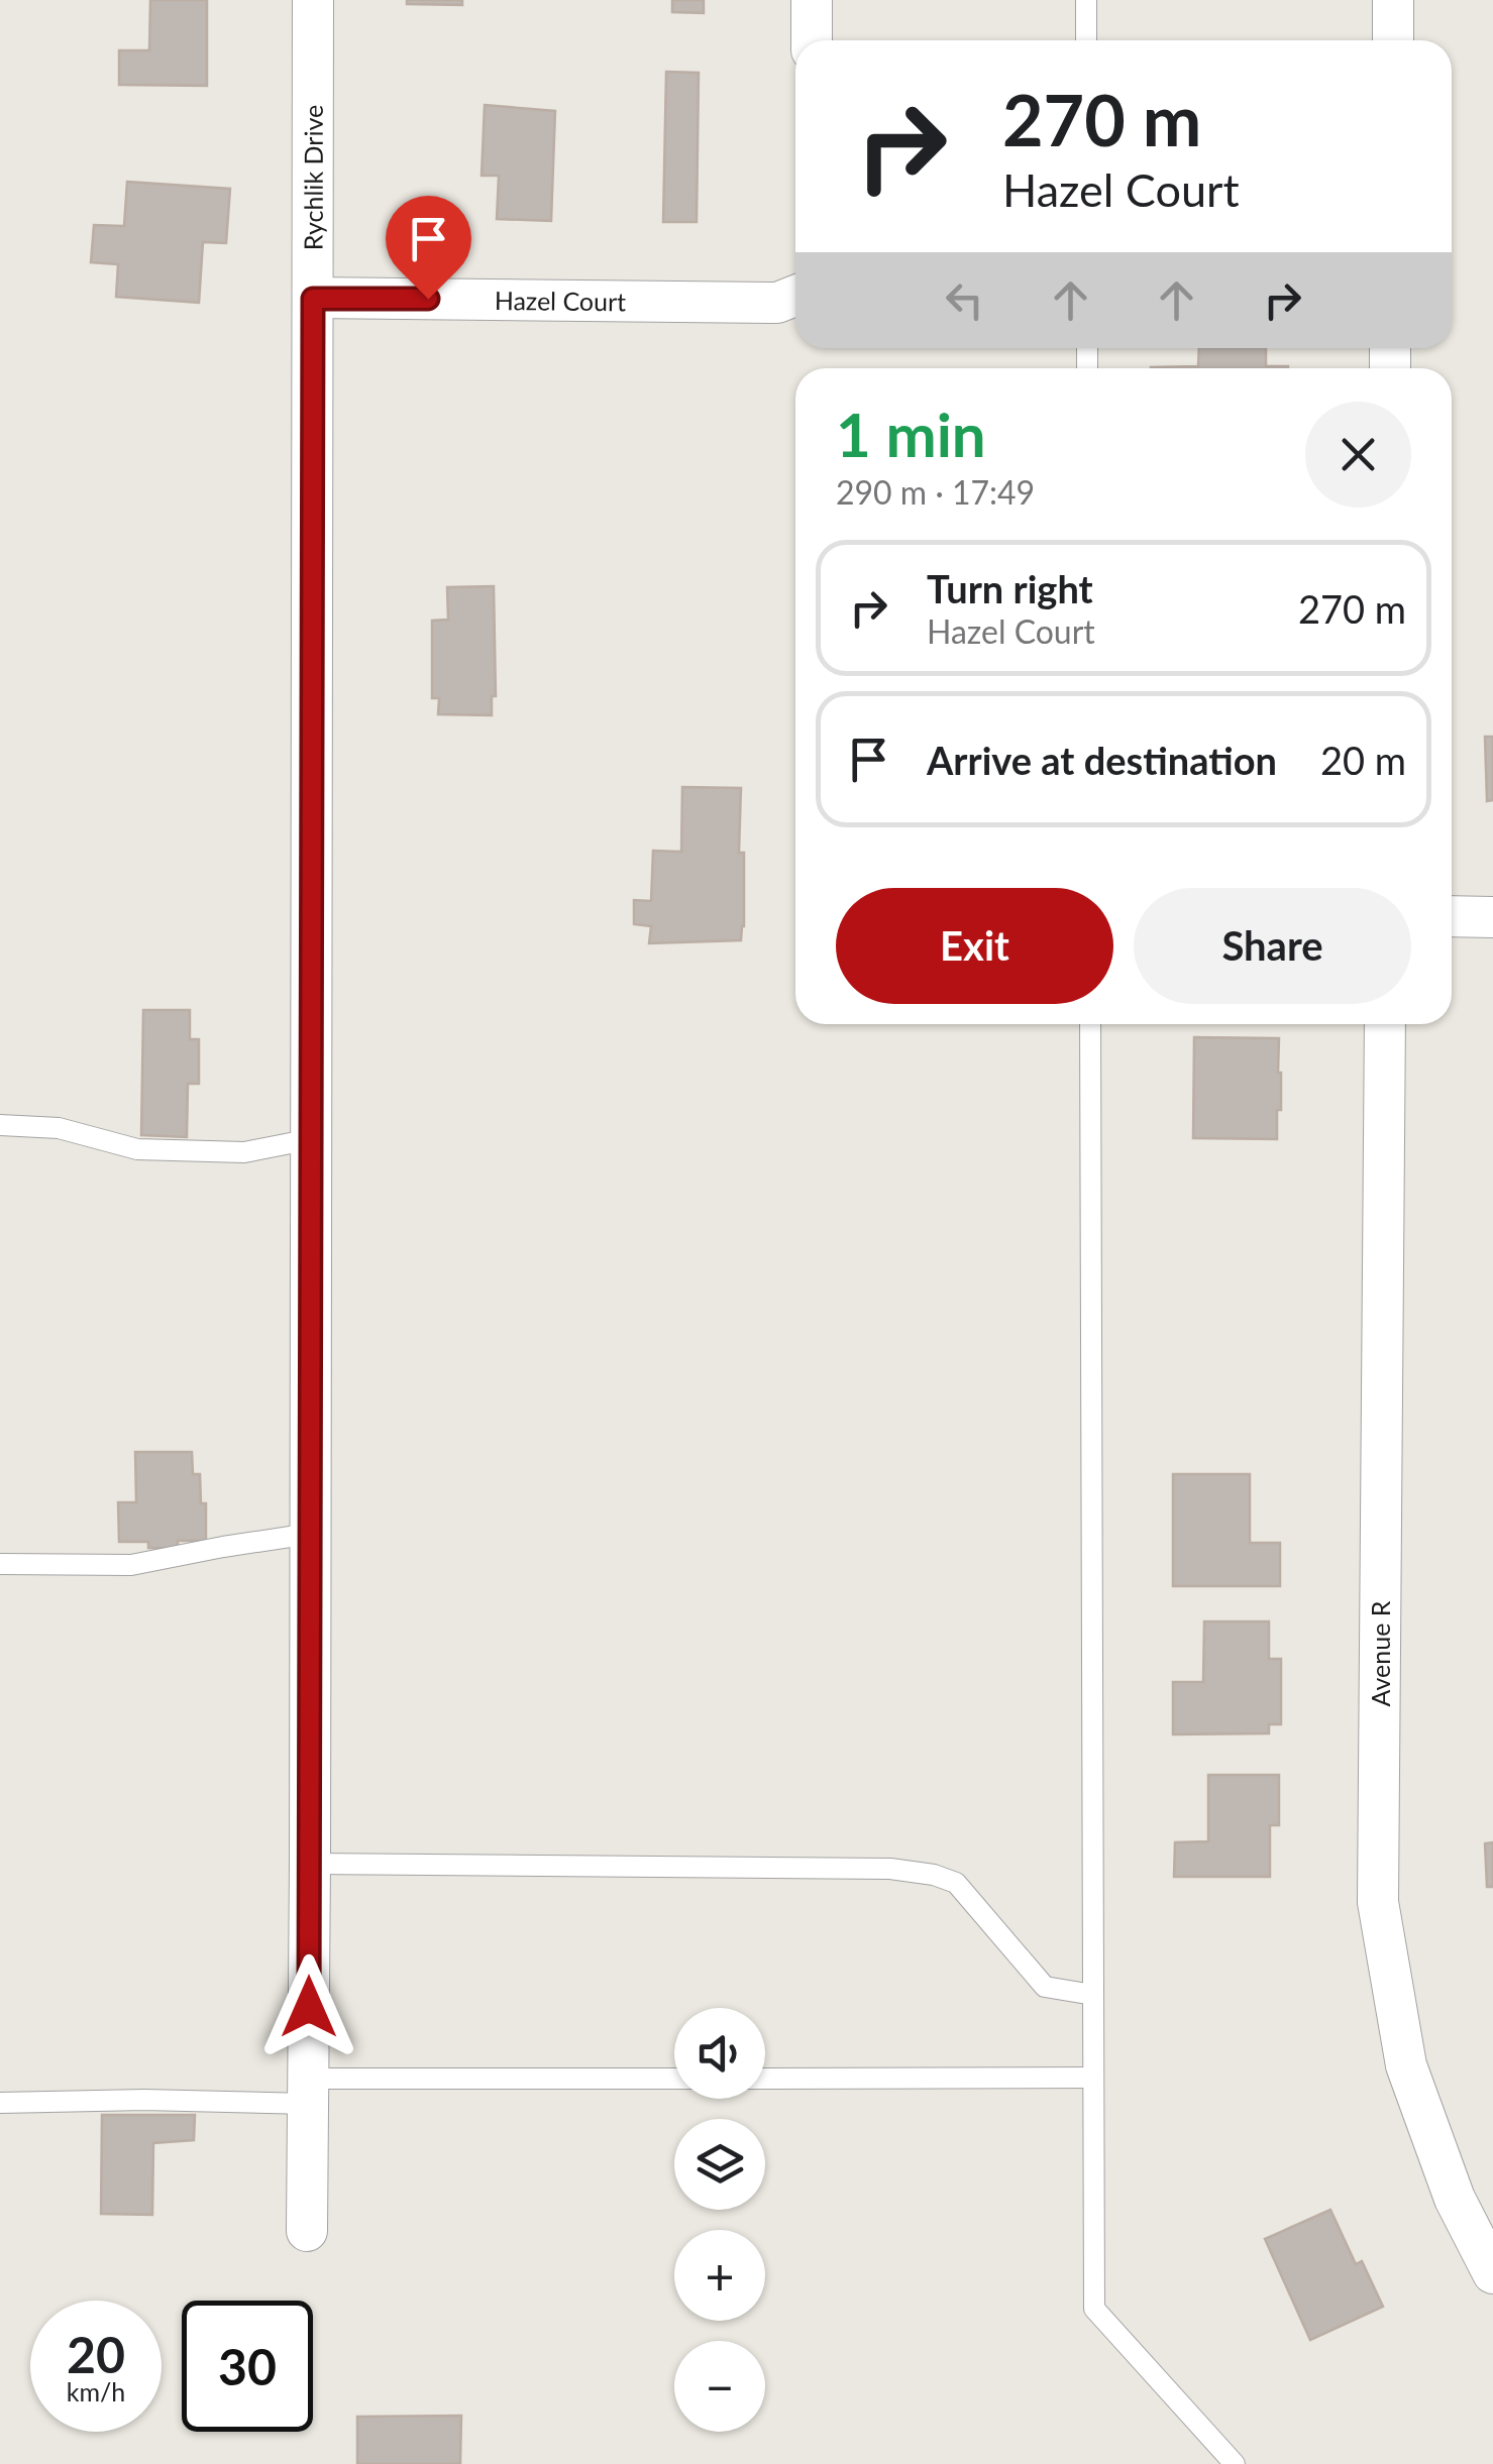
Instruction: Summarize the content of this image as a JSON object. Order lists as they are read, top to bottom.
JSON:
{
  "streets": {
    "street": ["Rychlik Drive", "Hazel Court", "Avenue R"]
  },
  "crossings": [
    ["Rychlik Drive", "Hazel Court"]
  ],
  "page": {
    "turn": ["270 m", "Hazel Court"],
    "heading": ["1 min", "290 m · 17:49"],
    "list": [
      {
        "name": "Turn right",
        "note": "Hazel Court",
        "value": "270 m"
      },
      {
        "name": "Arrive at destination",
        "value": "20 m"
      }
    ],
    "buttons": ["Exit", "Share"],
    "map_buttons": ["+", "−"],
    "speed": "20 km/h",
    "limit": "30"
  }
}
